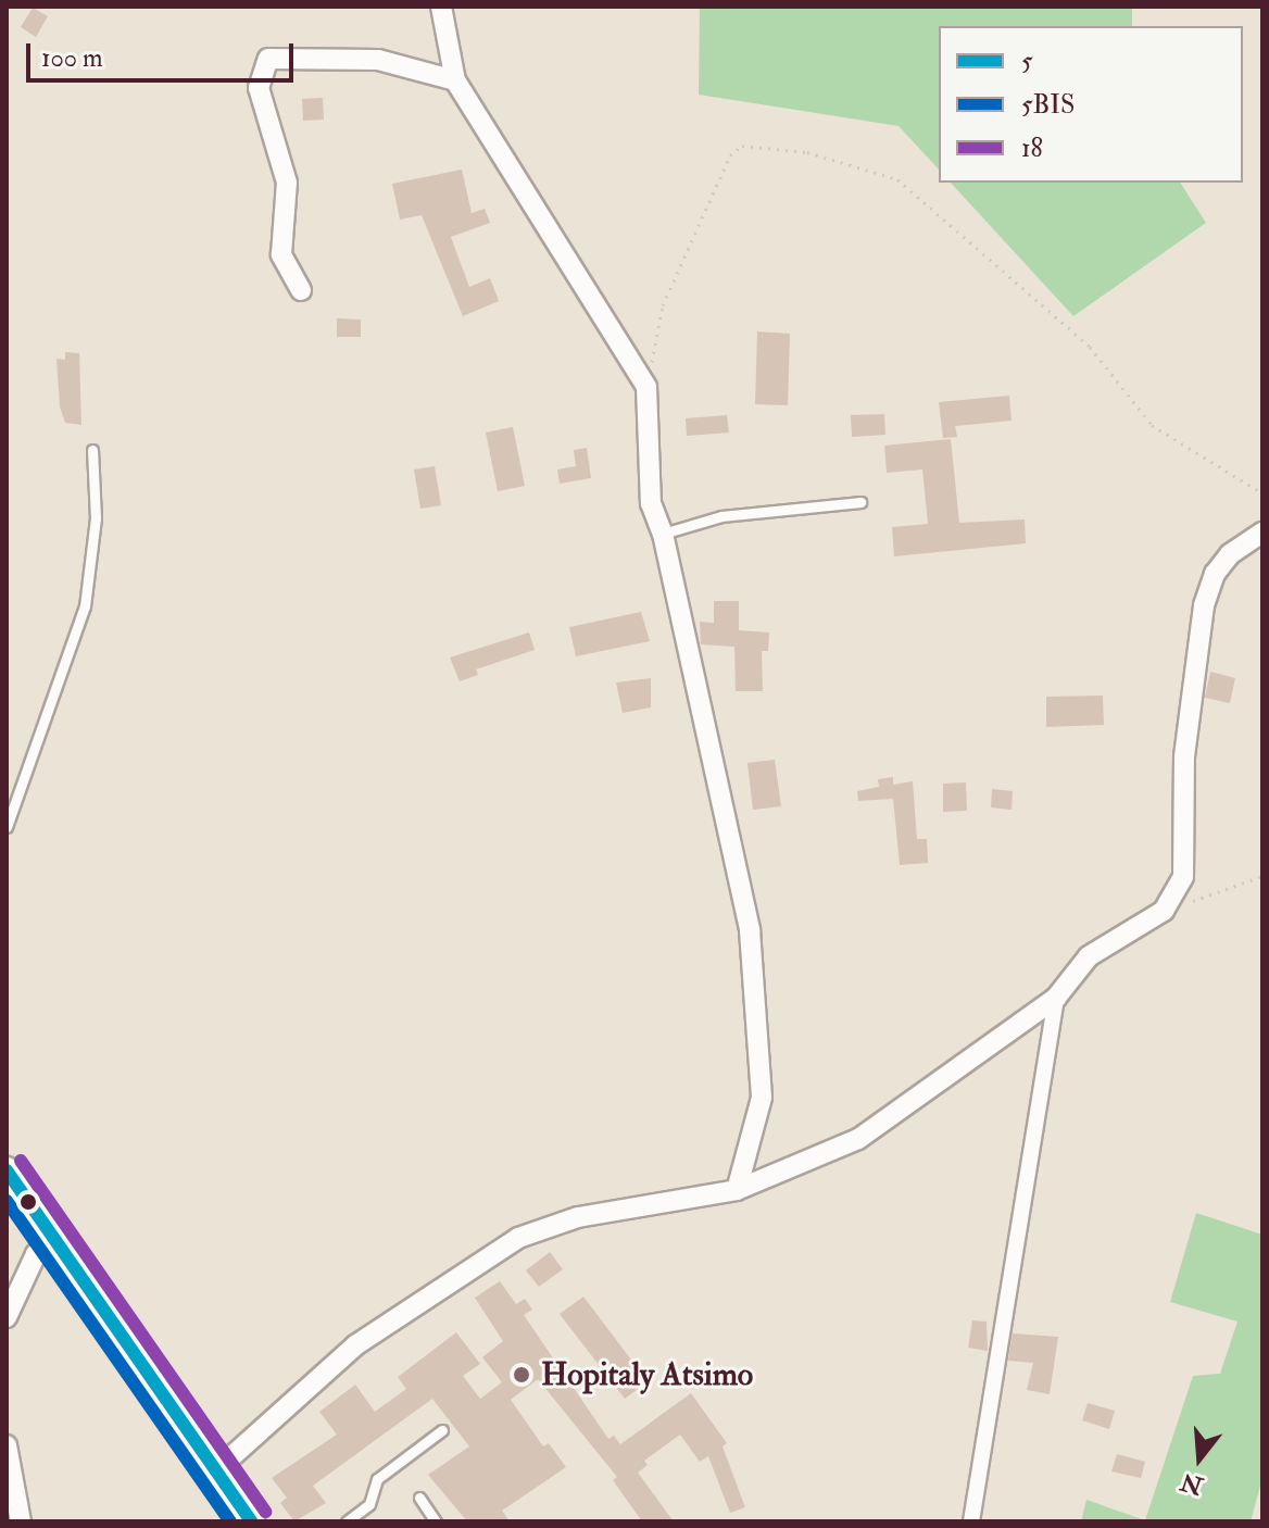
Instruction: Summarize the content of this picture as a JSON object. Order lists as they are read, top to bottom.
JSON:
{
  "places": ["Hopitaly Atsimo"],
  "lines": ["transit line 18", "transit line 5", "transit line 5BIS"],
  "legend": ["5", "5BIS", "18"],
  "scale_bar": "100 m",
  "north": "bottom"
}
